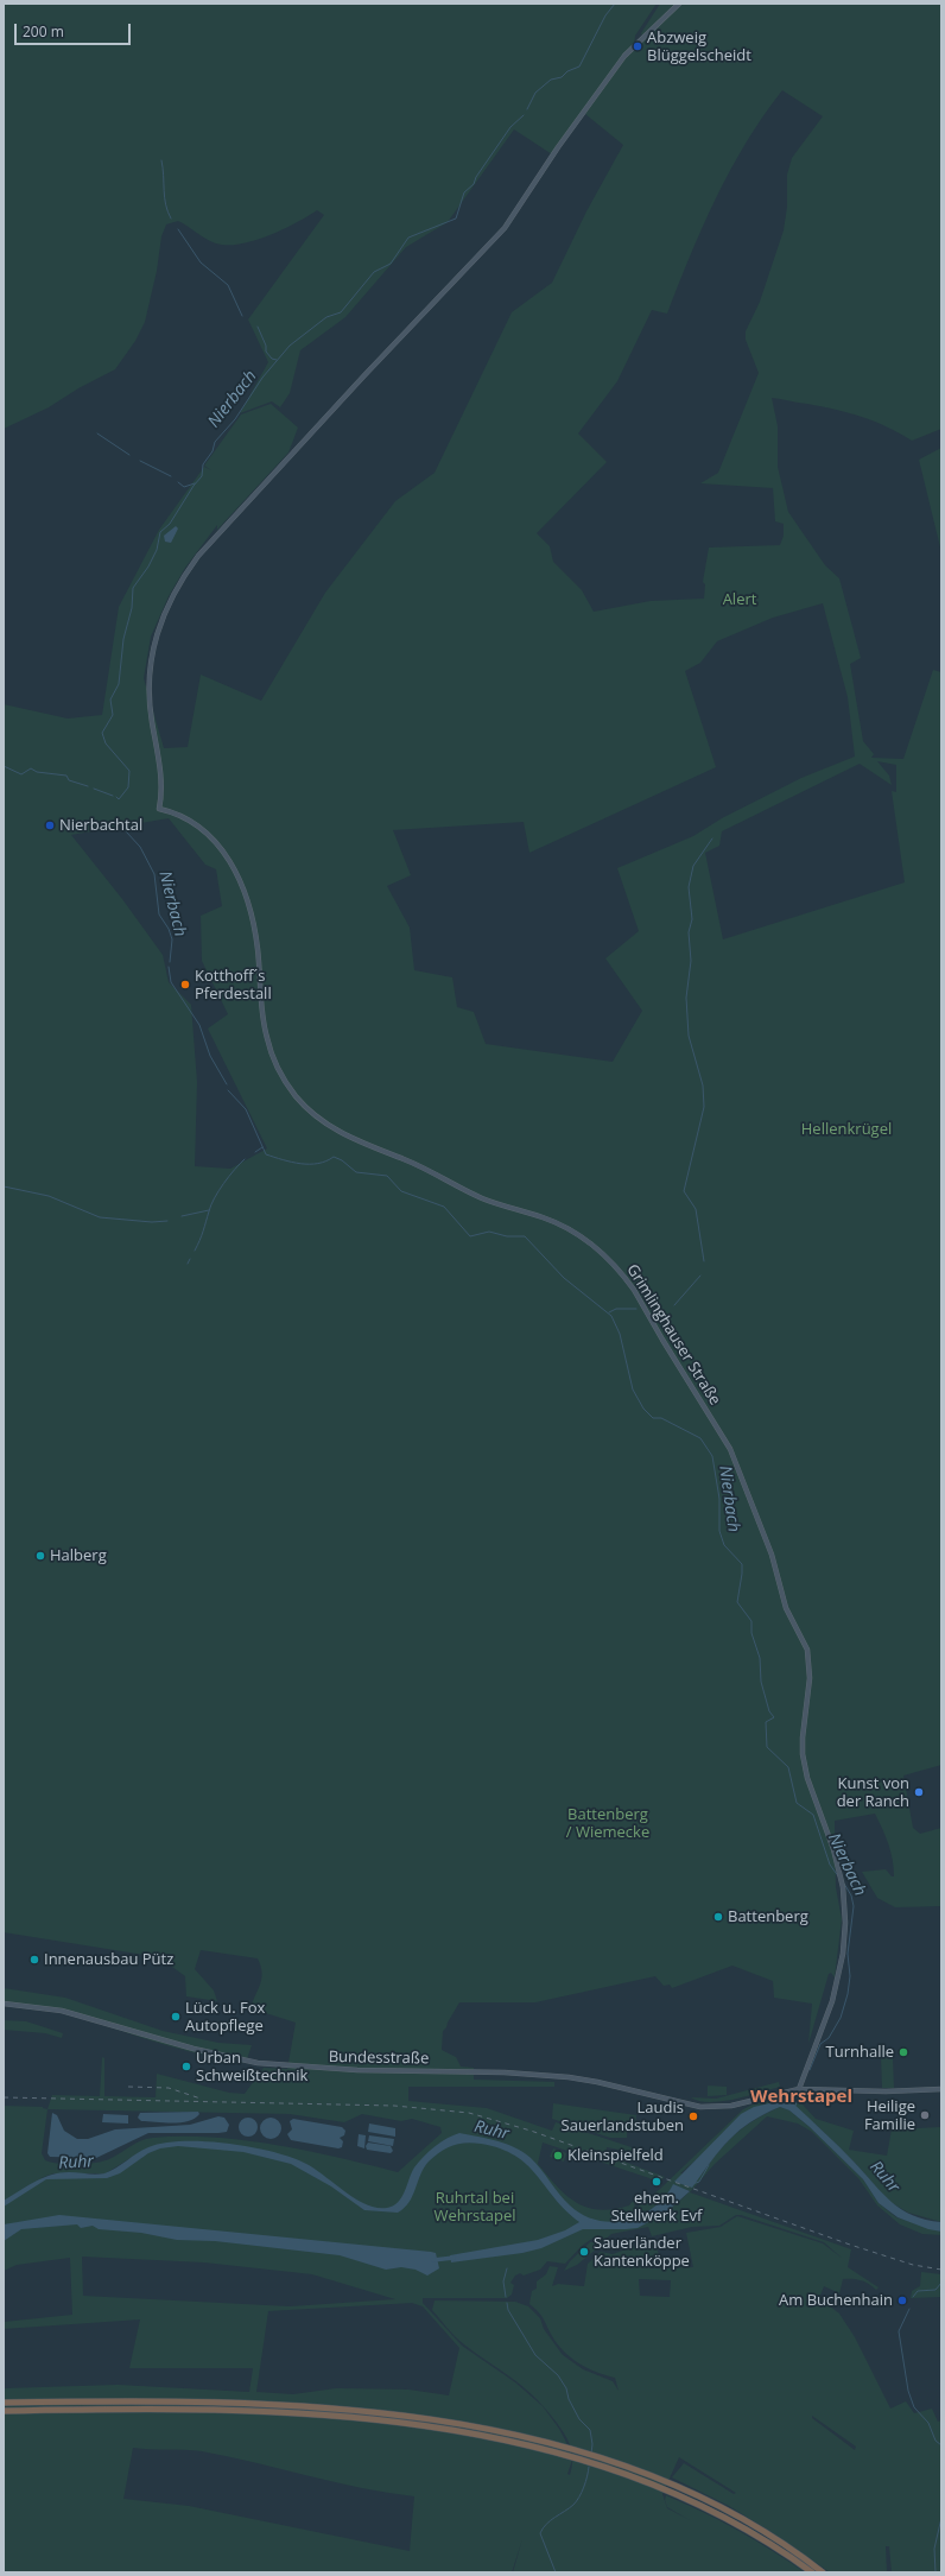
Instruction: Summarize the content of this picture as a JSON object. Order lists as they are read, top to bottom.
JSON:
{
  "streets": {
    "main road": ["Grimlinghauser Straße", "Bundesstraße"]
  },
  "crossings": [
    ["Grimlinghauser Straße", "Bundesstraße"]
  ],
  "districts": ["Wehrstapel"],
  "water": ["Nierbach", "Ruhr"],
  "parks": [
    "Alert",
    "Hellenkrügel",
    "Battenberg / Wiemecke",
    "Ruhrtal bei Wehrstapel"
  ],
  "places": [
    "Abzweig Blüggelscheidt",
    "Nierbachtal",
    "Kotthoff´s Pferdestall",
    "Halberg",
    "Kunst von der Ranch",
    "Battenberg",
    "Innenausbau Pütz",
    "Lück u. Fox Autopflege",
    "Turnhalle",
    "Urban Schweißtechnik",
    "Heilige Familie",
    "Laudis Sauerlandstuben",
    "Kleinspielfeld",
    "ehem. Stellwerk Evf",
    "Sauerländer Kantenköppe",
    "Am Buchenhain"
  ],
  "scale_bar": "200 m"
}
